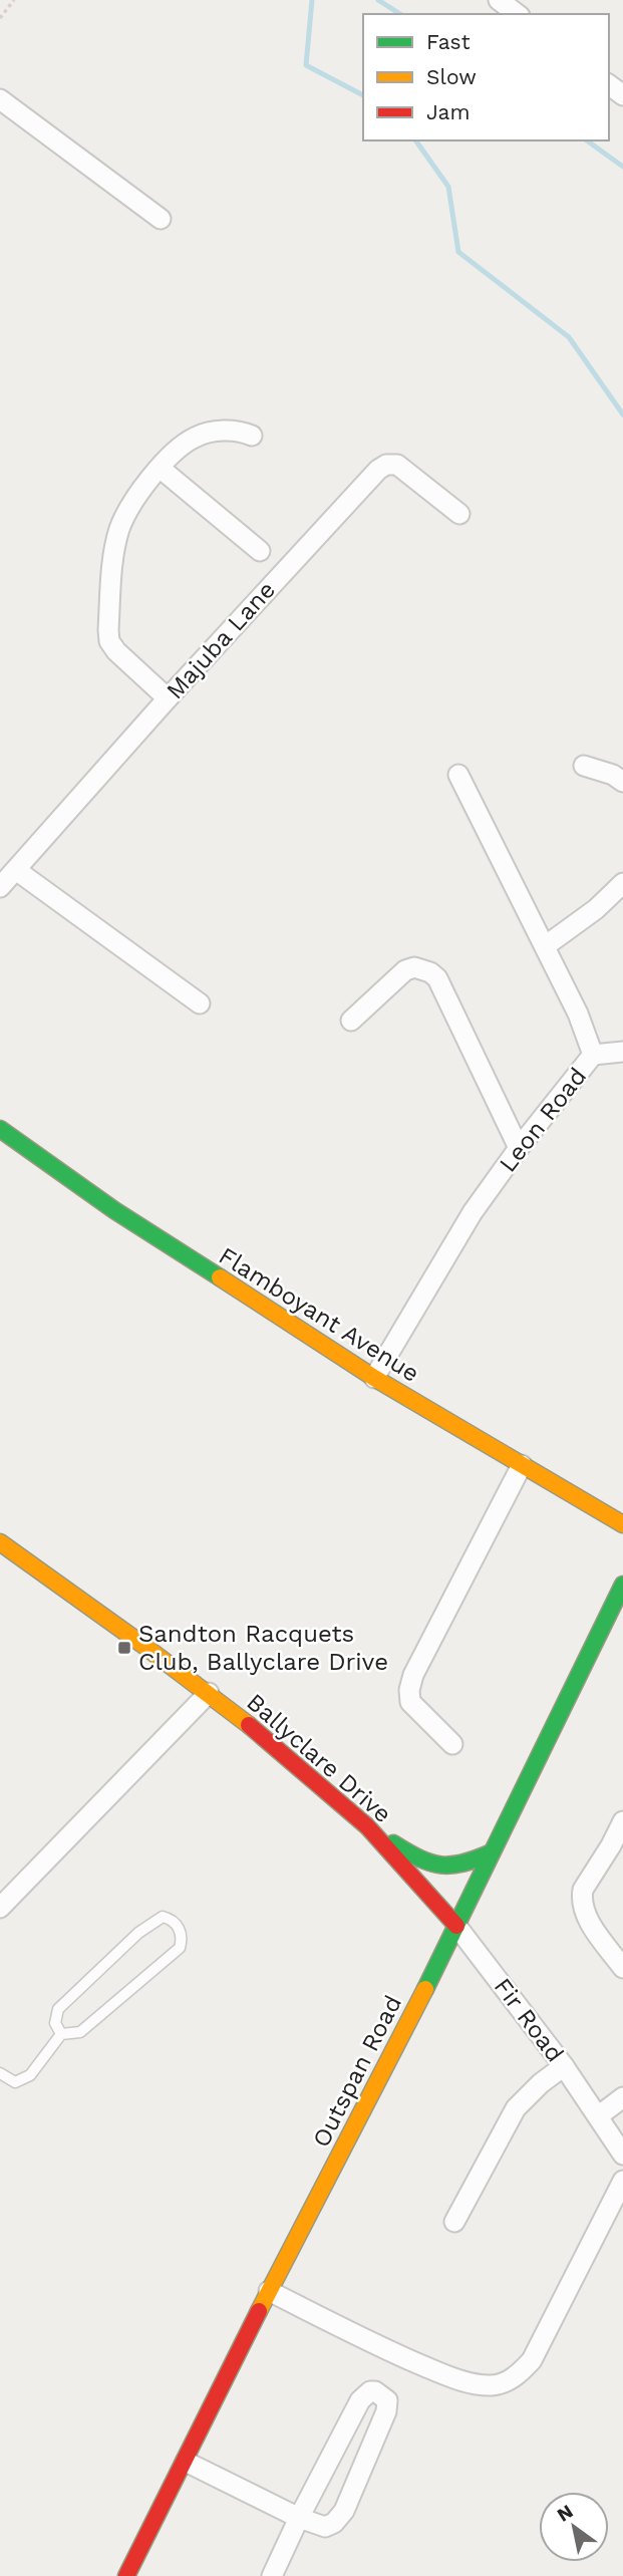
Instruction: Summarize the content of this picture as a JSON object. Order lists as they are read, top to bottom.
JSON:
{
  "streets": {
    "street": [
      "Majuba Lane",
      "Leon Road",
      "Flamboyant Avenue",
      "Ballyclare Drive",
      "Fir Road",
      "Outspan Road"
    ]
  },
  "crossings": [
    ["Leon Road", "Flamboyant Avenue"],
    ["Ballyclare Drive", "Fir Road"],
    ["Ballyclare Drive", "Outspan Road"],
    ["Fir Road", "Outspan Road"]
  ],
  "places": {
    "transit": ["Sandton Racquets Club, Ballyclare Drive"]
  },
  "legend": ["Fast", "Slow", "Jam"],
  "north": "top left"
}
